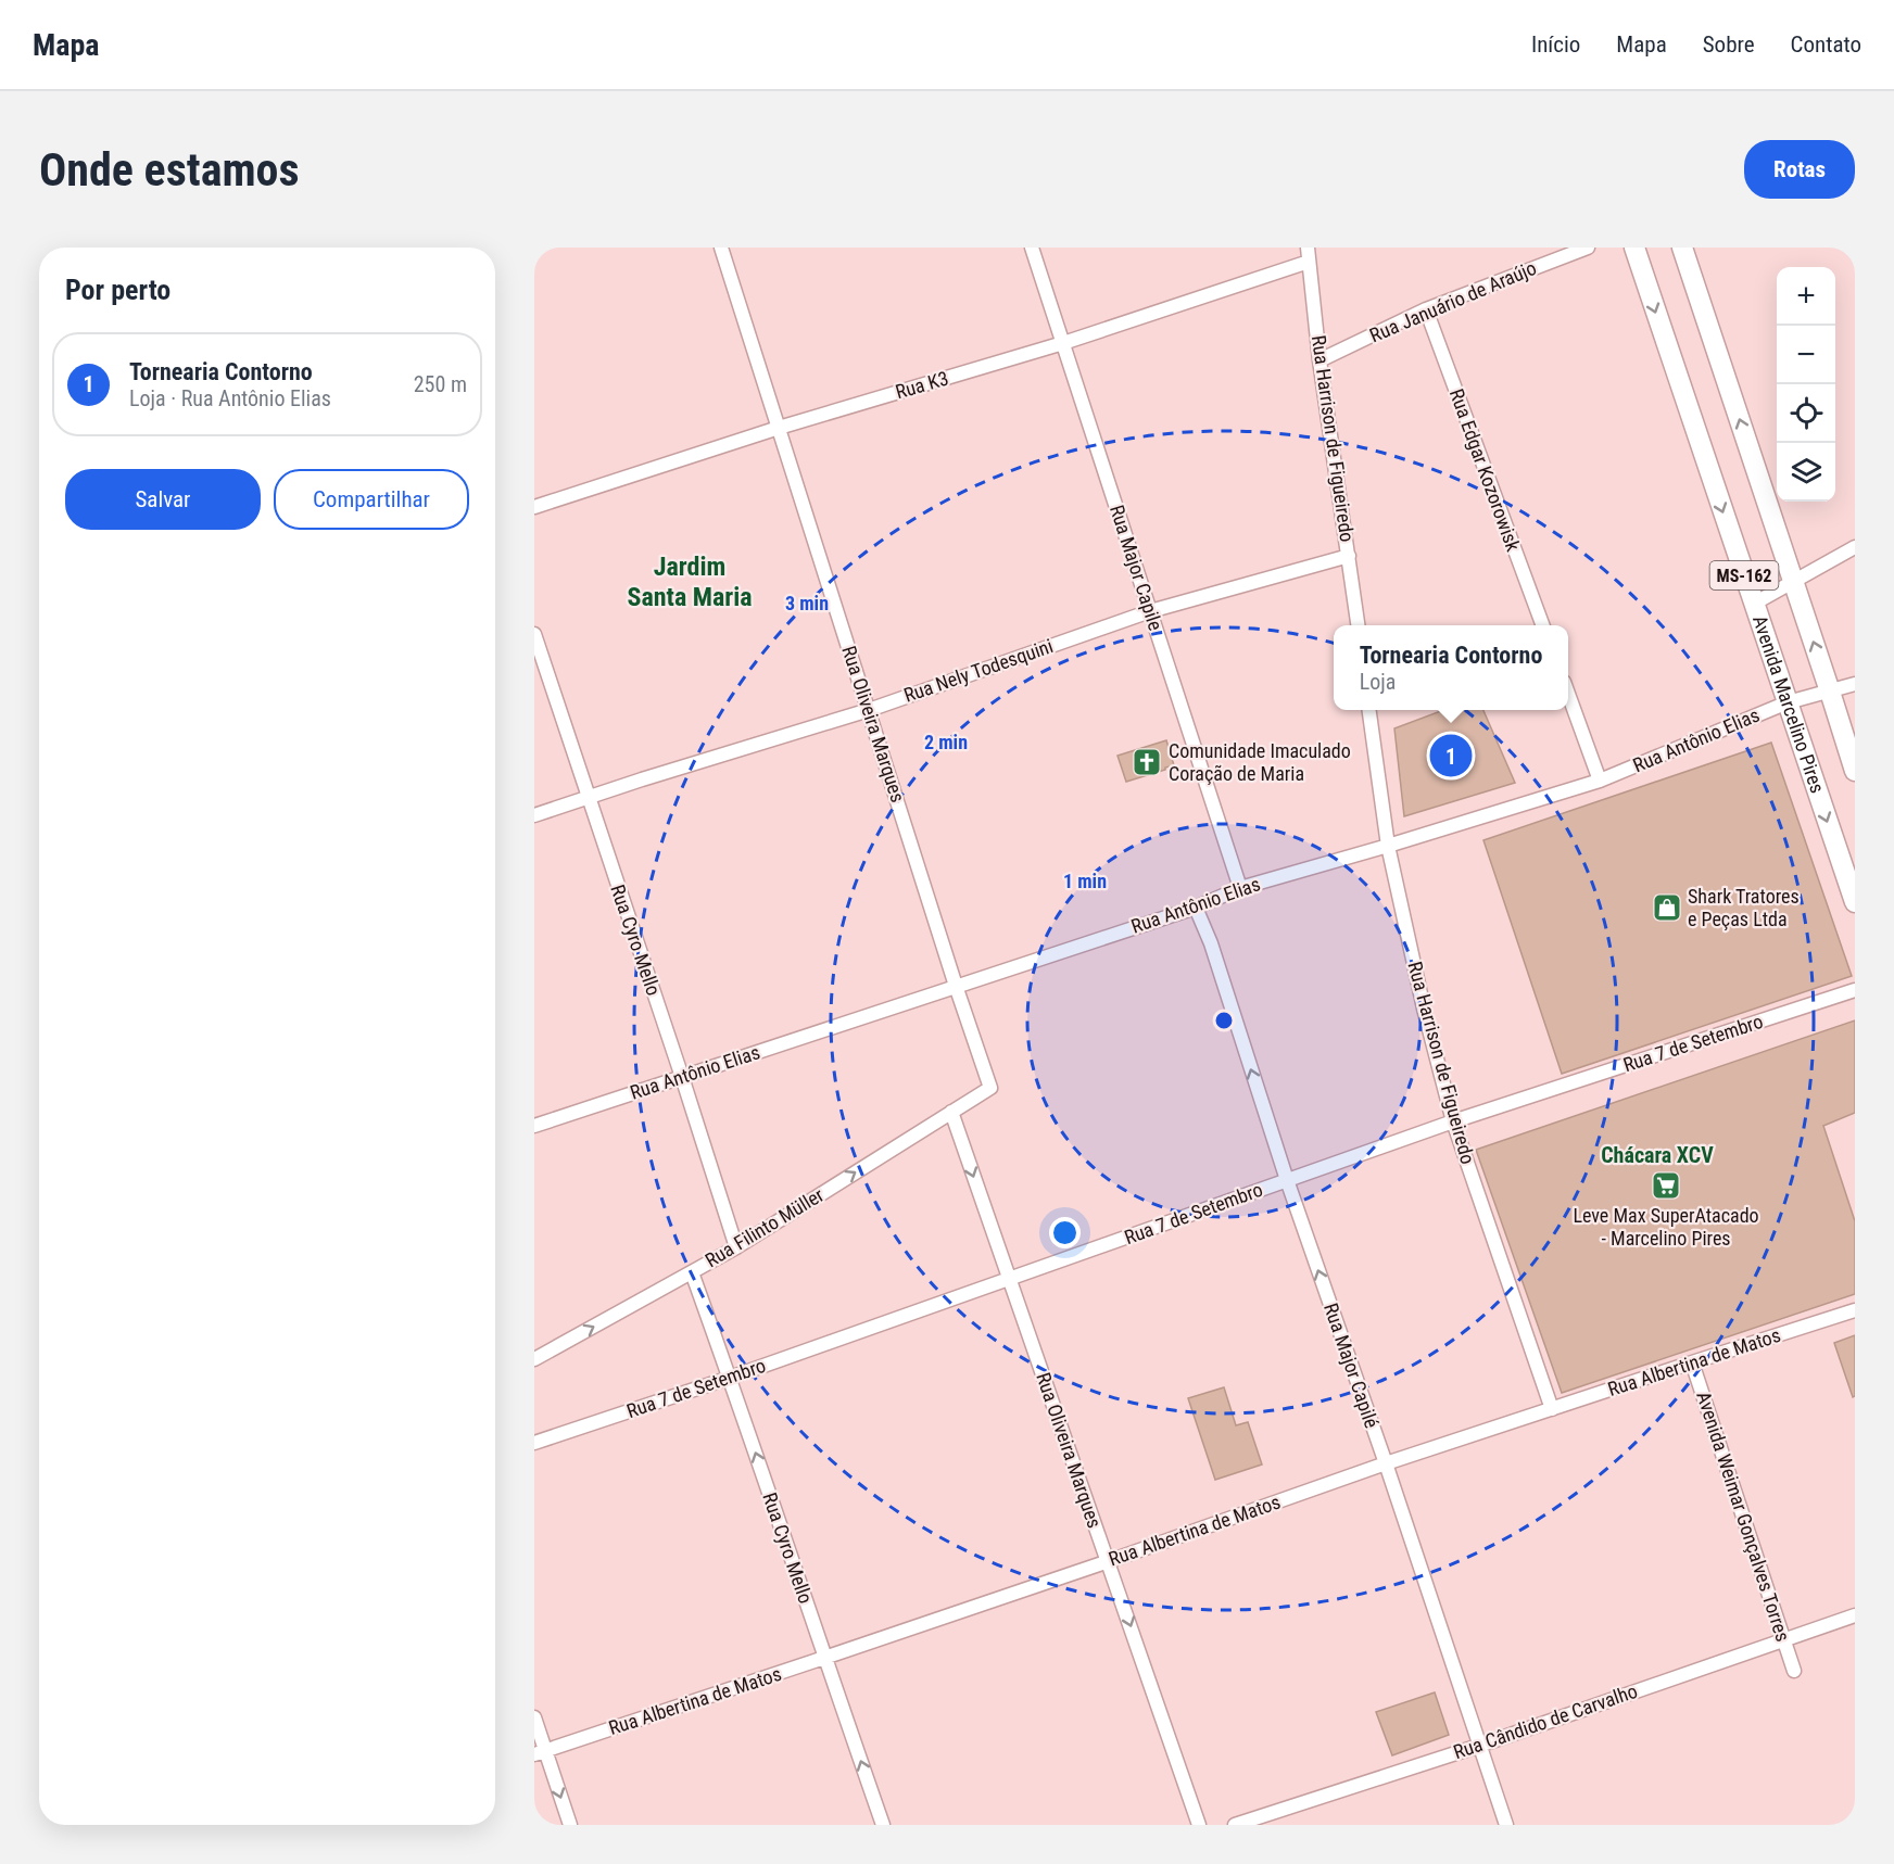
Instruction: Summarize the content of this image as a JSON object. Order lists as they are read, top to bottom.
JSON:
{
  "streets": {
    "main road": ["MS-162", "Avenida Marcelino Pires"],
    "street": [
      "Rua Januário de Araújo",
      "Rua K3",
      "Rua Harrison de Figueiredo",
      "Rua Edgar Kozorowisk",
      "Rua Major Capile",
      "Rua Nely Todesquini",
      "Rua Oliveira Marques",
      "Rua Antônio Elias",
      "Rua Cyro Mello",
      "Rua 7 de Setembro",
      "Rua Filinto Müller",
      "Rua Albertina de Matos",
      "Rua Major Capilé",
      "Avenida Weimar Gonçalves Torres",
      "Rua Cândido de Carvalho"
    ]
  },
  "crossings": [
    ["Rua Januário de Araújo", "Rua Harrison de Figueiredo"],
    ["Rua Januário de Araújo", "Rua Edgar Kozorowisk"],
    ["Rua K3", "Rua Harrison de Figueiredo"],
    ["Rua K3", "Rua Major Capile"],
    ["Rua K3", "Rua Oliveira Marques"],
    ["Rua Harrison de Figueiredo", "Rua Nely Todesquini"],
    ["Rua Harrison de Figueiredo", "Rua Antônio Elias"],
    ["Rua Harrison de Figueiredo", "Rua 7 de Setembro"],
    ["Rua Harrison de Figueiredo", "Rua Albertina de Matos"],
    ["Rua Major Capile", "Rua Nely Todesquini"],
    ["Rua Major Capile", "Rua Antônio Elias"],
    ["MS-162", "Rua Antônio Elias"],
    ["Rua Nely Todesquini", "Rua Oliveira Marques"],
    ["Rua Nely Todesquini", "Rua Cyro Mello"],
    ["Avenida Marcelino Pires", "Rua Antônio Elias"],
    ["Rua Oliveira Marques", "Rua Antônio Elias"],
    ["Rua Oliveira Marques", "Rua 7 de Setembro"],
    ["Rua Oliveira Marques", "Rua Filinto Müller"],
    ["Rua Oliveira Marques", "Rua Albertina de Matos"],
    ["Rua Antônio Elias", "Rua Cyro Mello"],
    ["Rua Antônio Elias", "Rua Major Capilé"],
    ["Rua Cyro Mello", "Rua 7 de Setembro"],
    ["Rua Cyro Mello", "Rua Filinto Müller"],
    ["Rua Cyro Mello", "Rua Albertina de Matos"],
    ["Rua 7 de Setembro", "Rua Major Capilé"],
    ["Rua Albertina de Matos", "Rua Major Capilé"],
    ["Rua Albertina de Matos", "Avenida Weimar Gonçalves Torres"],
    ["Rua Major Capilé", "Rua Cândido de Carvalho"],
    ["Avenida Weimar Gonçalves Torres", "Rua Cândido de Carvalho"]
  ],
  "one_way": ["Rua Cyro Mello", "Rua Filinto Müller", "Rua Major Capilé"],
  "districts": ["Jardim Santa Maria", "Chácara XCV"],
  "places": {
    "church": ["Comunidade Imaculado Coração de Maria"],
    "shop": ["Shark Tratores e Peças Ltda"],
    "supermarket": ["Leve Max SuperAtacado - Marcelino Pires"]
  },
  "page": {
    "header": "Mapa",
    "nav": [
      "Início",
      "Mapa",
      "Sobre",
      "Contato"
    ],
    "buttons": [
      "Rotas",
      ["Salvar", "Compartilhar"]
    ],
    "title": "Onde estamos",
    "heading": "Por perto",
    "map_buttons": ["+", "−"],
    "list": [
      {
        "mark": "1",
        "name": "Tornearia Contorno",
        "note": "Loja · Rua Antônio Elias",
        "value": "250 m"
      }
    ],
    "popup": ["Tornearia Contorno", "Loja"],
    "pins": "1"
  },
  "rings": ["3 min", "2 min", "1 min"]
}
